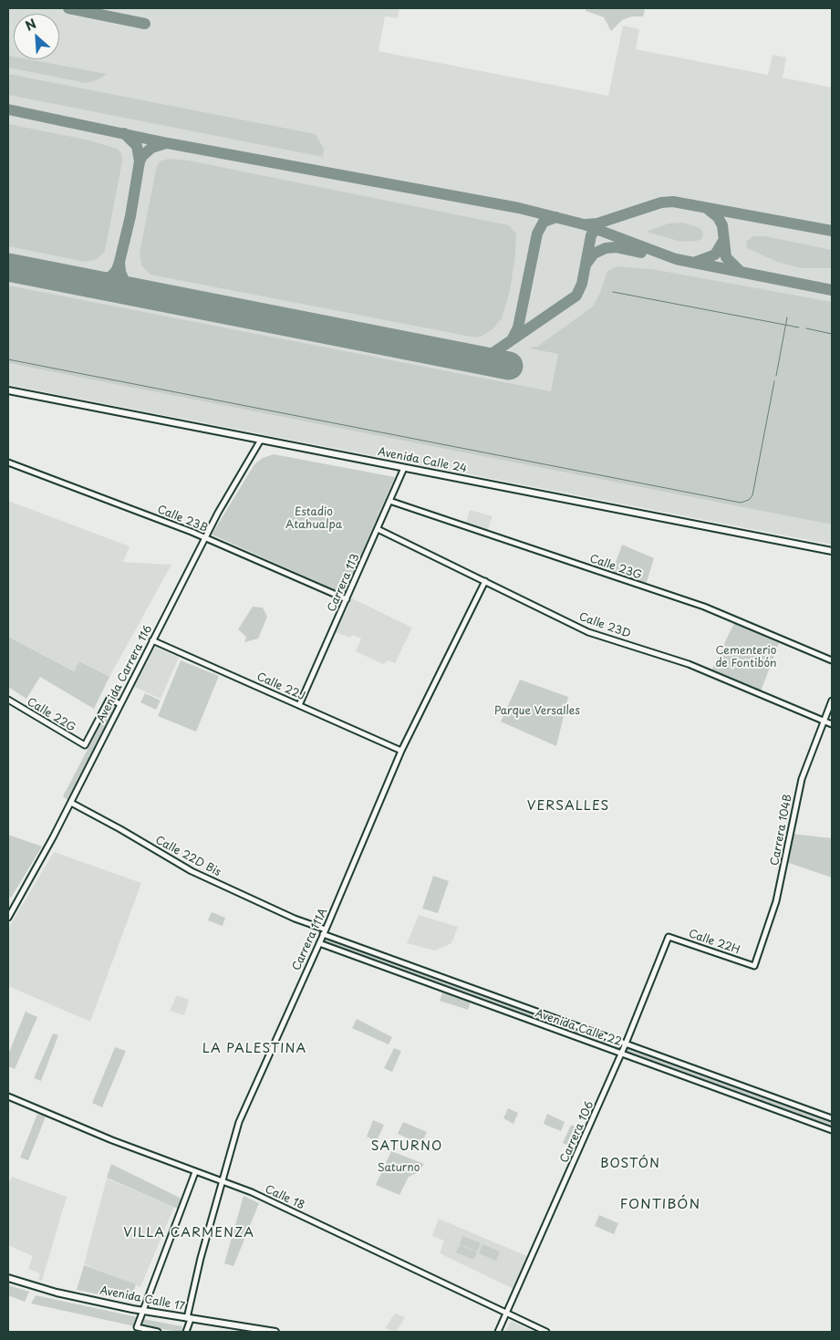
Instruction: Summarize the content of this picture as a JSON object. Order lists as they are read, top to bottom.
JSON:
{
  "streets": {
    "main road": ["Avenida Calle 24", "Avenida Calle 17"],
    "street": [
      "Calle 23B",
      "Calle 23G",
      "Carrera 113",
      "Calle 23D",
      "Avenida Carrera 116",
      "Calle 22J",
      "Calle 22G",
      "Carrera 104B",
      "Calle 22D Bis",
      "Carrera 111A",
      "Calle 22H",
      "Avenida Calle 22",
      "Carrera 106",
      "Calle 18"
    ]
  },
  "crossings": [
    ["Avenida Calle 24", "Carrera 113"],
    ["Avenida Calle 24", "Avenida Carrera 116"],
    ["Calle 23B", "Carrera 113"],
    ["Calle 23B", "Avenida Carrera 116"],
    ["Calle 23G", "Carrera 113"],
    ["Carrera 113", "Calle 23D"],
    ["Carrera 113", "Calle 22J"],
    ["Calle 23D", "Carrera 104B"],
    ["Calle 23D", "Carrera 111A"],
    ["Avenida Carrera 116", "Calle 22J"],
    ["Avenida Carrera 116", "Calle 22G"],
    ["Avenida Carrera 116", "Calle 22D Bis"],
    ["Calle 22J", "Carrera 111A"],
    ["Carrera 104B", "Calle 22H"],
    ["Calle 22D Bis", "Carrera 111A"],
    ["Calle 22D Bis", "Avenida Calle 22"],
    ["Carrera 111A", "Avenida Calle 22"],
    ["Carrera 111A", "Calle 18"],
    ["Carrera 111A", "Avenida Calle 17"],
    ["Calle 22H", "Carrera 106"],
    ["Avenida Calle 22", "Carrera 106"],
    ["Carrera 106", "Calle 18"]
  ],
  "districts": [
    "VERSALLES",
    "LA PALESTINA",
    "SATURNO",
    "BOSTÓN",
    "FONTIBÓN",
    "VILLA CARMENZA"
  ],
  "parks": [
    "Estadio Atahualpa",
    "Cementerio de Fontibón",
    "Parque Versalles",
    "Saturno"
  ],
  "north": "top left"
}
